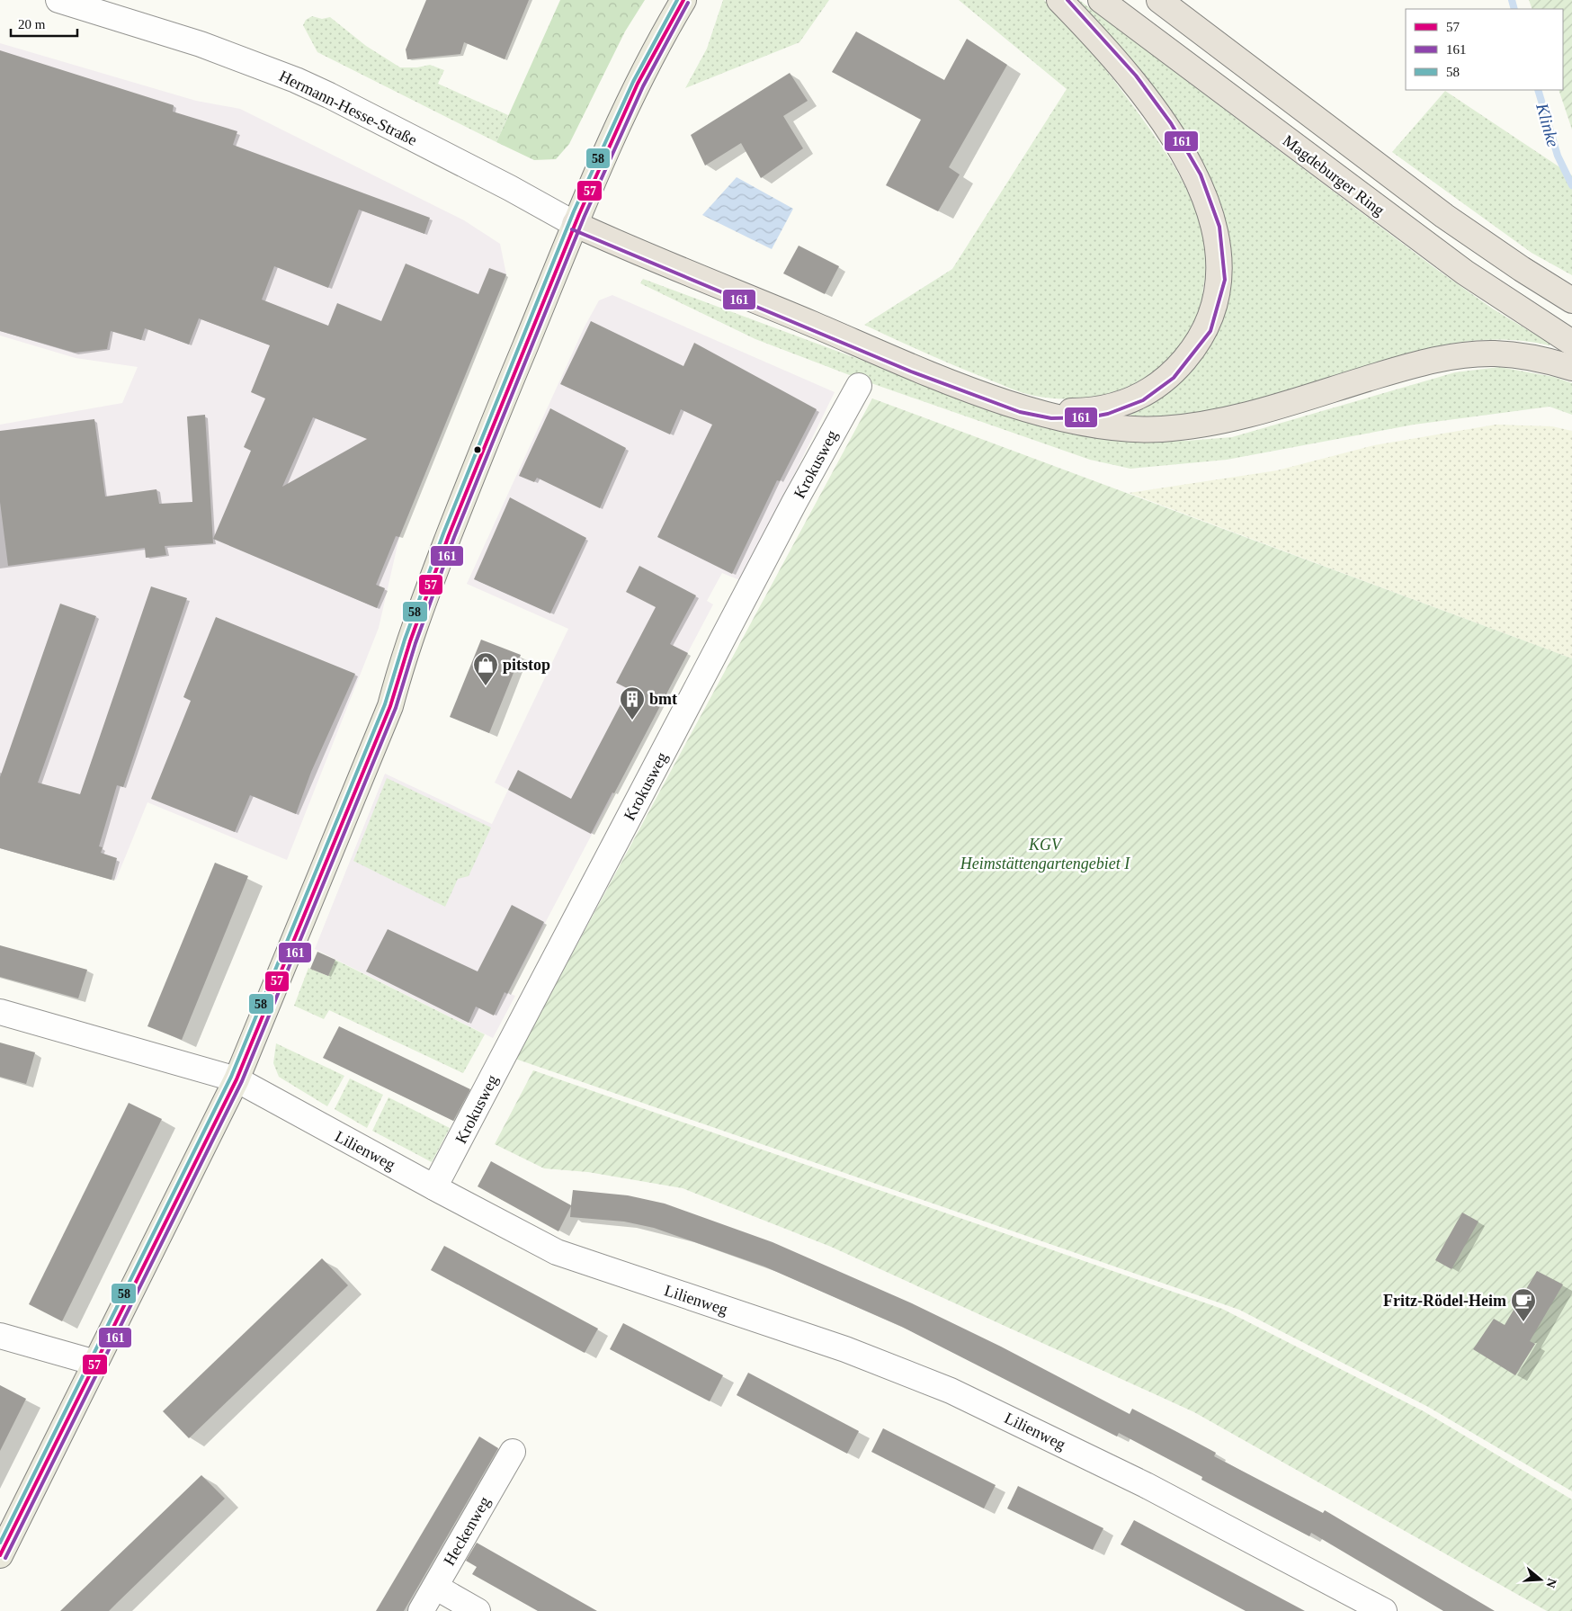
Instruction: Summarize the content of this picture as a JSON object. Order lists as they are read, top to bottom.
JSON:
{
  "streets": {
    "highway": ["Magdeburger Ring"],
    "street": [
      "Hermann-Hesse-Straße",
      "Krokusweg",
      "Lilienweg",
      "Heckenweg"
    ]
  },
  "crossings": [
    ["Krokusweg", "Lilienweg"]
  ],
  "water": ["Klinke"],
  "parks": ["KGV Heimstättengartengebiet I"],
  "places": {
    "shop": ["pitstop"],
    "building": ["bmt"],
    "cafe": ["Fritz-Rödel-Heim"]
  },
  "lines": ["transit line 57", "transit line 161", "transit line 58"],
  "legend": ["57", "161", "58"],
  "scale_bar": "20 m",
  "north": "right"
}
